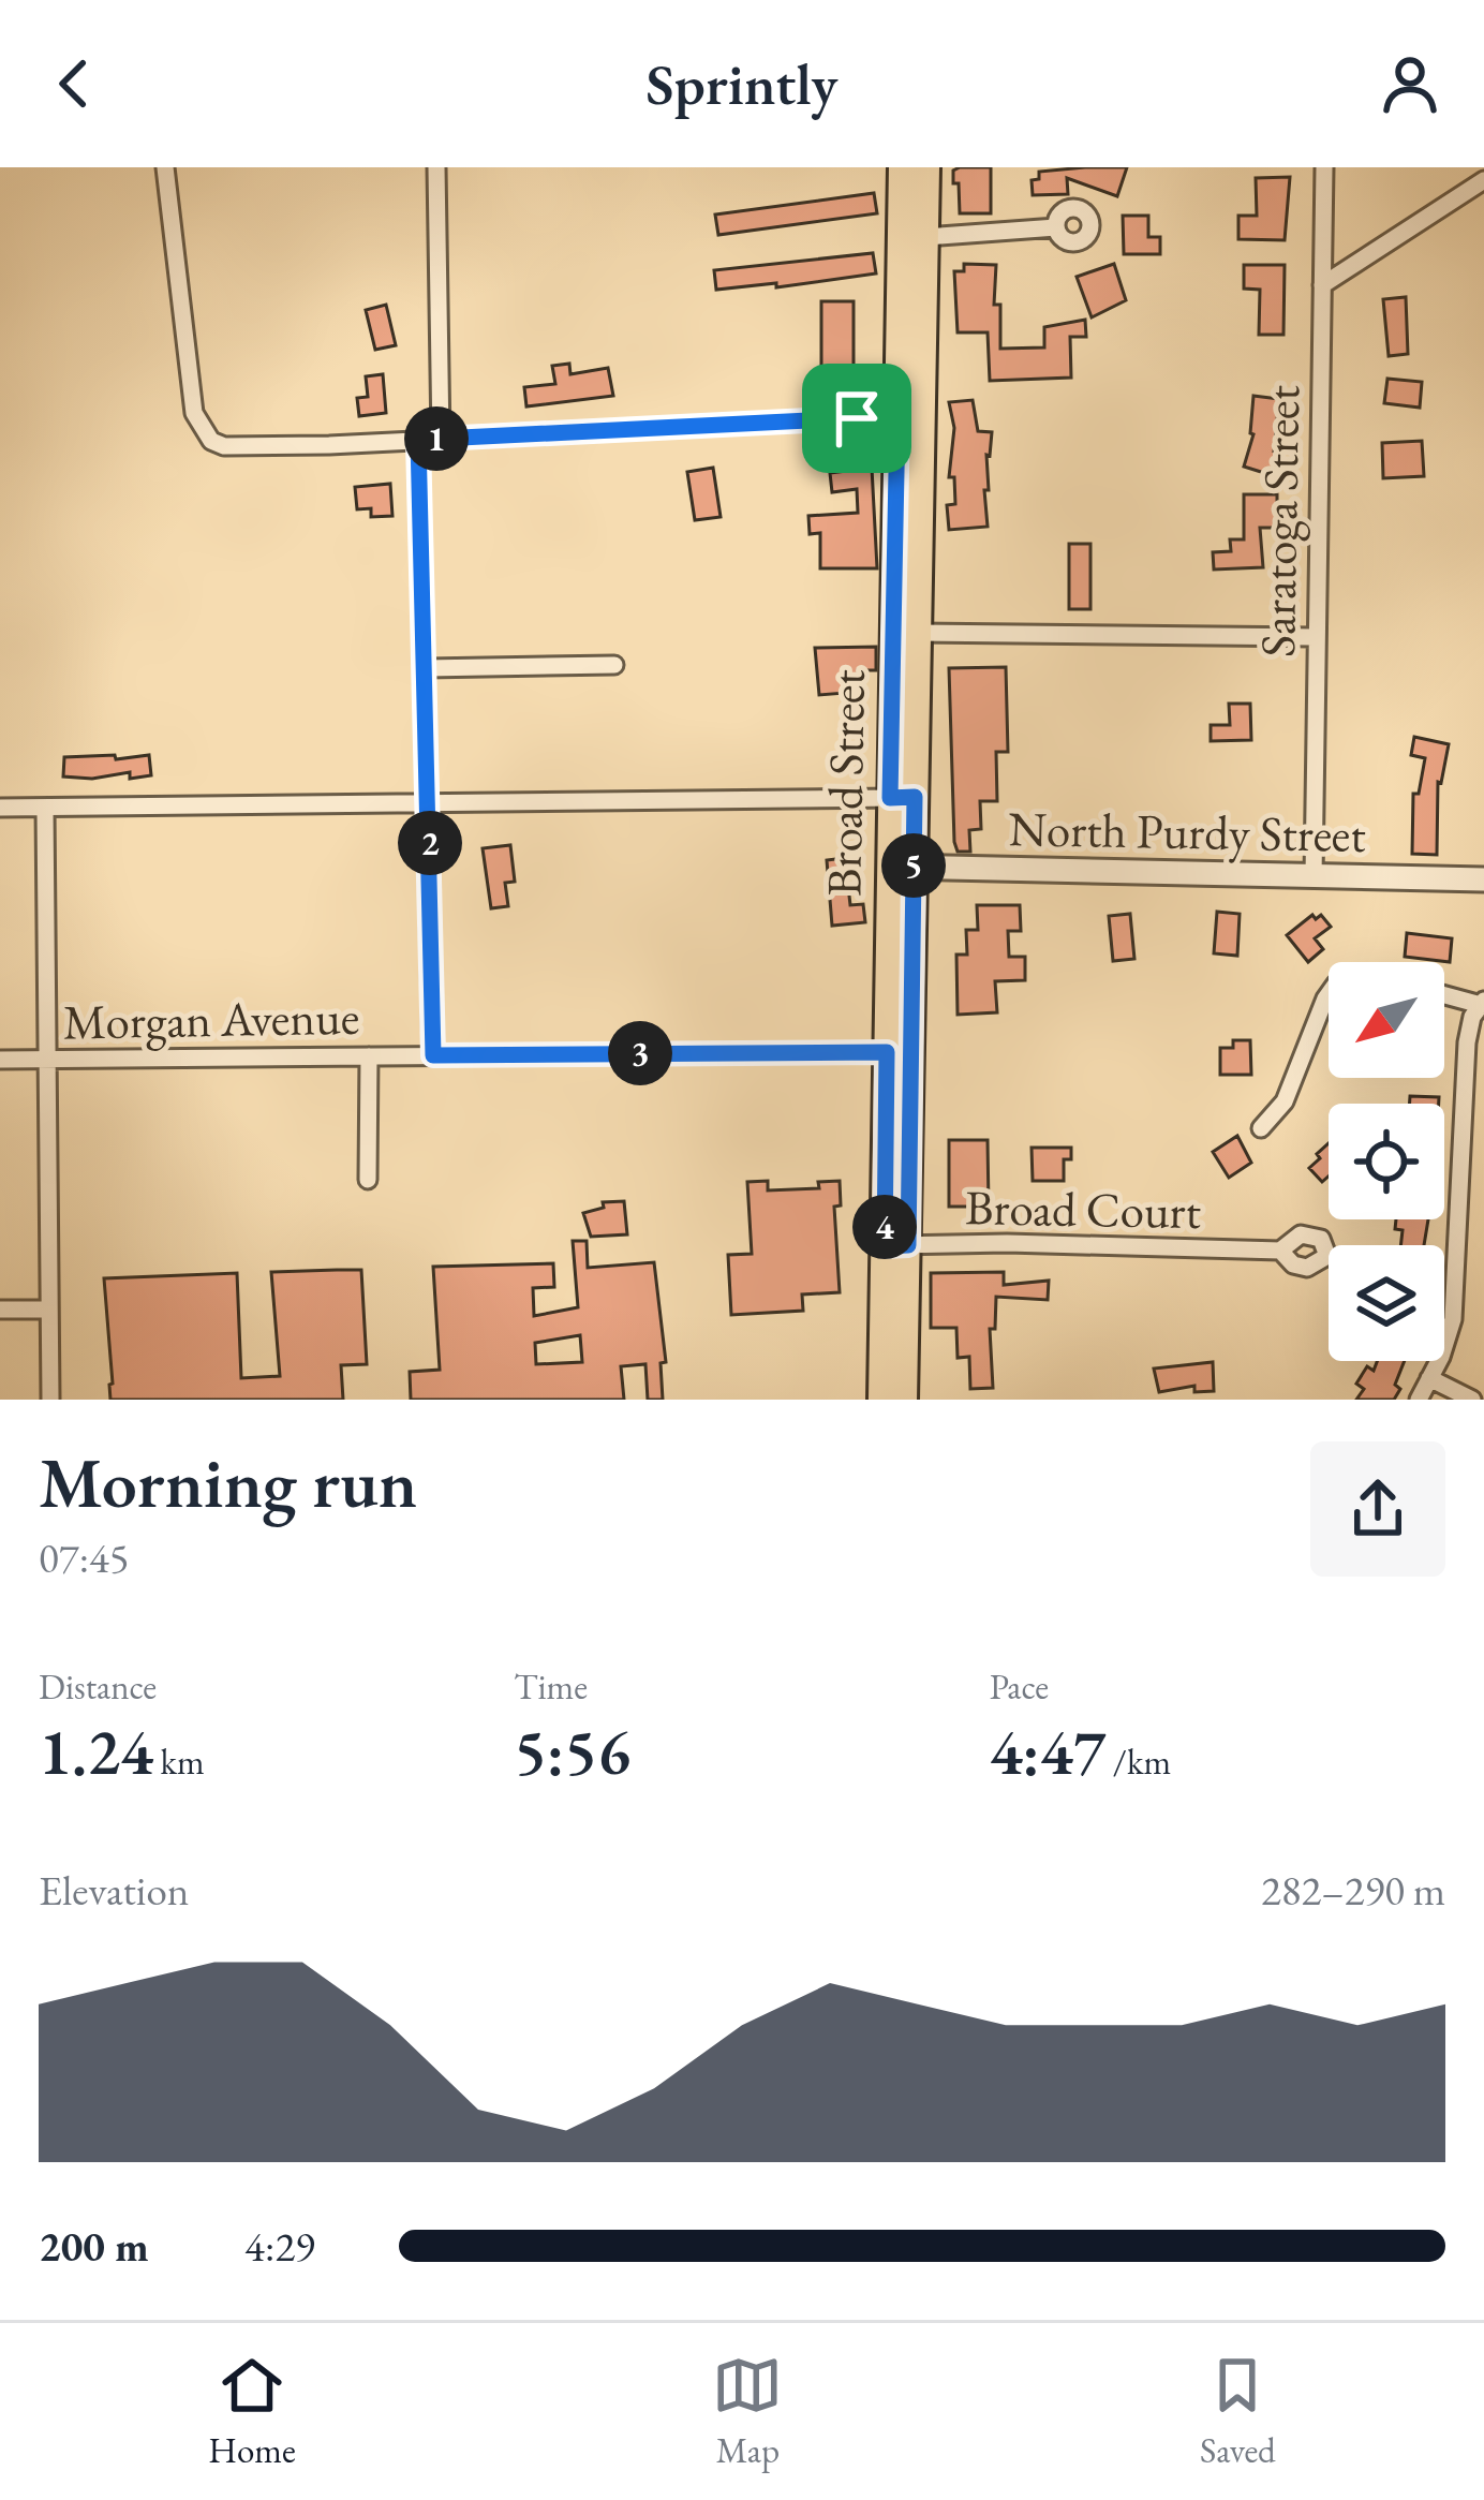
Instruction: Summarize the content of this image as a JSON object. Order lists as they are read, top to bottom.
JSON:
{
  "streets": {
    "main road": ["Broad Street"],
    "street": [
      "Saratoga Street",
      "North Purdy Street",
      "Morgan Avenue",
      "Broad Court"
    ]
  },
  "crossings": [
    ["Saratoga Street", "North Purdy Street"],
    ["Broad Street", "North Purdy Street"],
    ["Broad Street", "Morgan Avenue"],
    ["Broad Street", "Broad Court"]
  ],
  "north": "bottom left",
  "page": {
    "header": "Sprintly",
    "pins": [
      "1",
      "2",
      "5",
      "3",
      "4"
    ],
    "heading": ["Morning run", "07:45"],
    "stats": [
      ["Distance", "1.24 km"],
      ["Time", "5:56"],
      ["Pace", "4:47 /km"]
    ],
    "chart": ["Elevation", "282–290 m"],
    "list": [
      {
        "name": "200 m",
        "note": "4:29"
      }
    ],
    "tabs": ["Home", "Map", "Saved"]
  }
}
